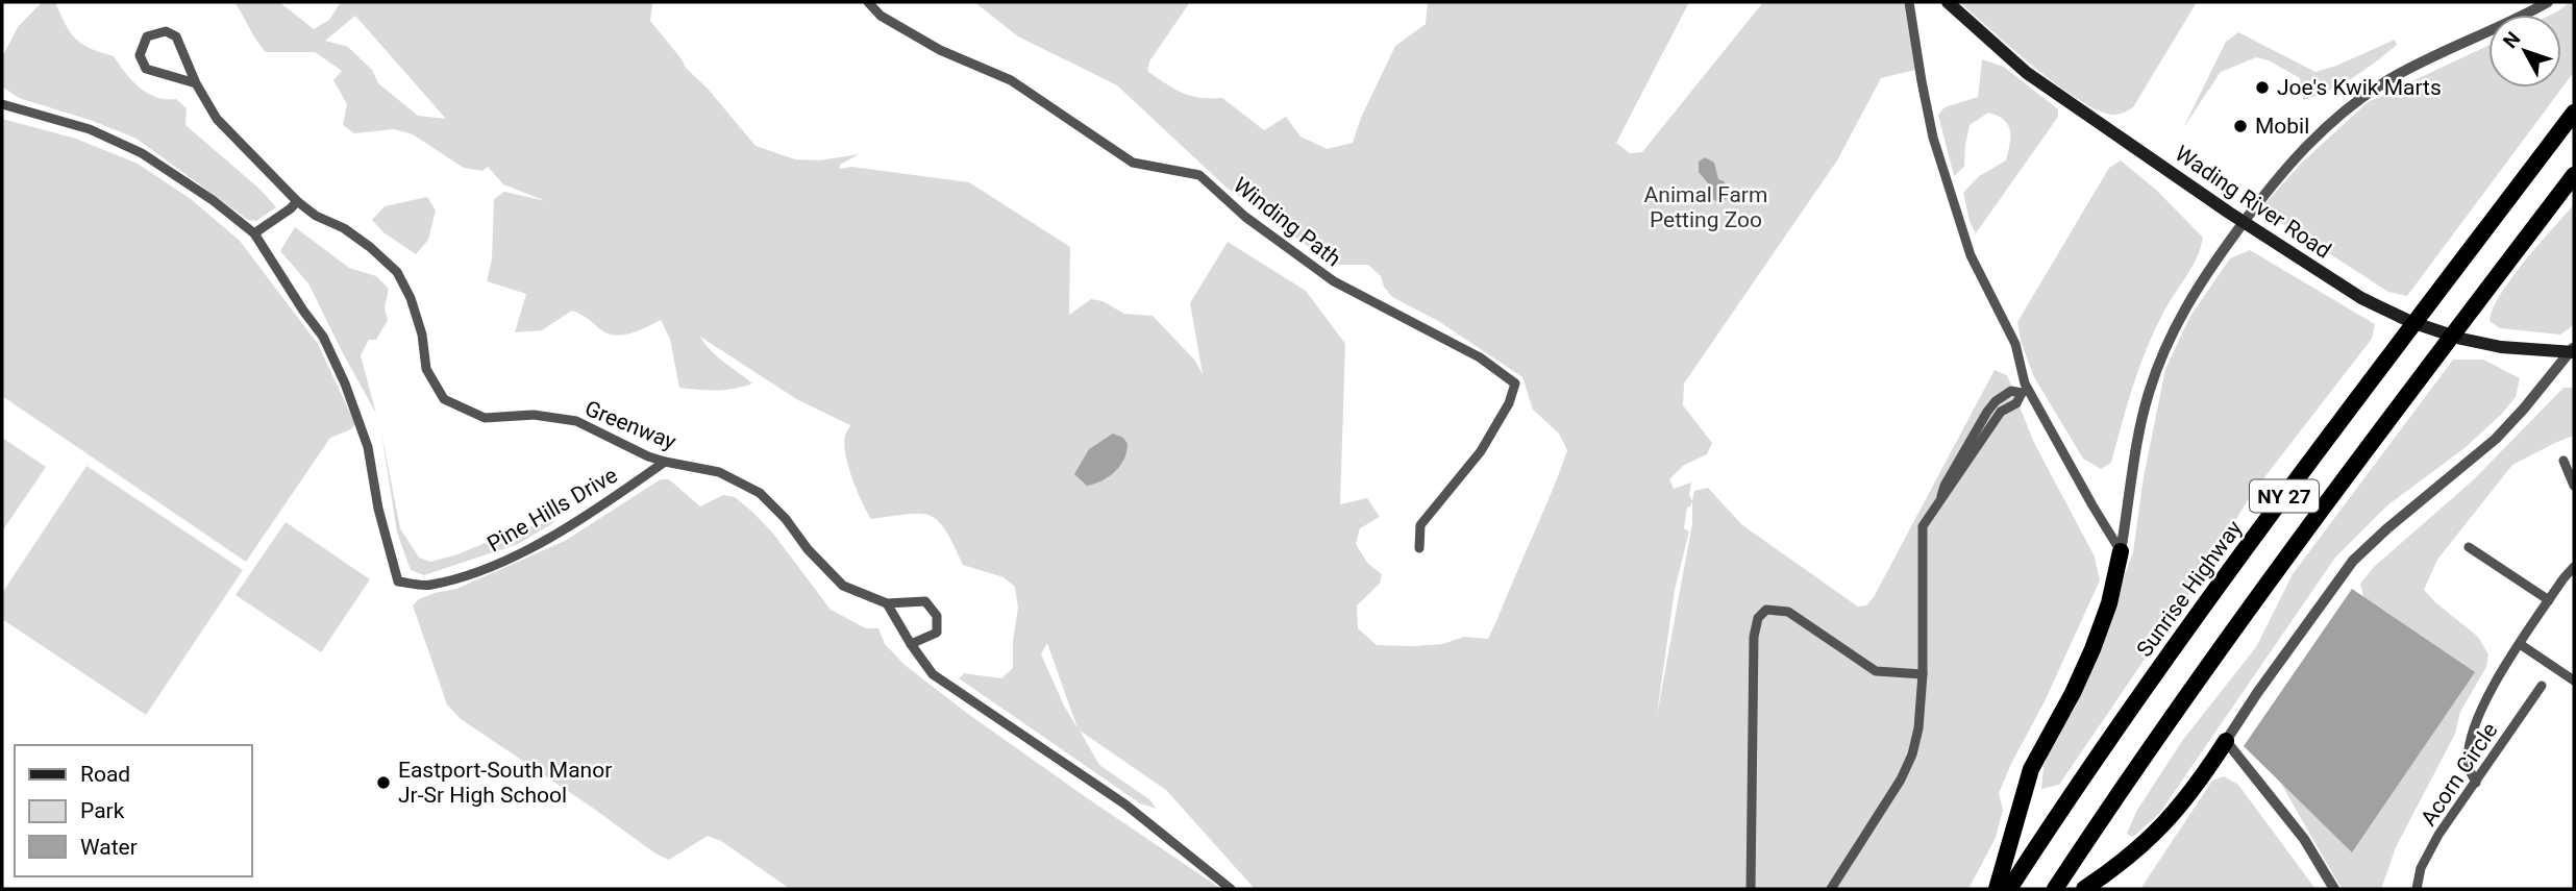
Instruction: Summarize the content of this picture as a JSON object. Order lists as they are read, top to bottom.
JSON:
{
  "streets": {
    "highway": ["NY 27", "Sunrise Highway"],
    "main road": ["Wading River Road"],
    "street": [
      "Winding Path",
      "Greenway",
      "Pine Hills Drive",
      "Acorn Circle"
    ]
  },
  "crossings": [
    ["Greenway", "Pine Hills Drive"]
  ],
  "parks": ["Animal Farm Petting Zoo"],
  "places": ["Joe's Kwik Marts", "Mobil", "Eastport-South Manor Jr-Sr High School"],
  "legend": ["Road", "Park", "Water"],
  "north": "top left"
}
